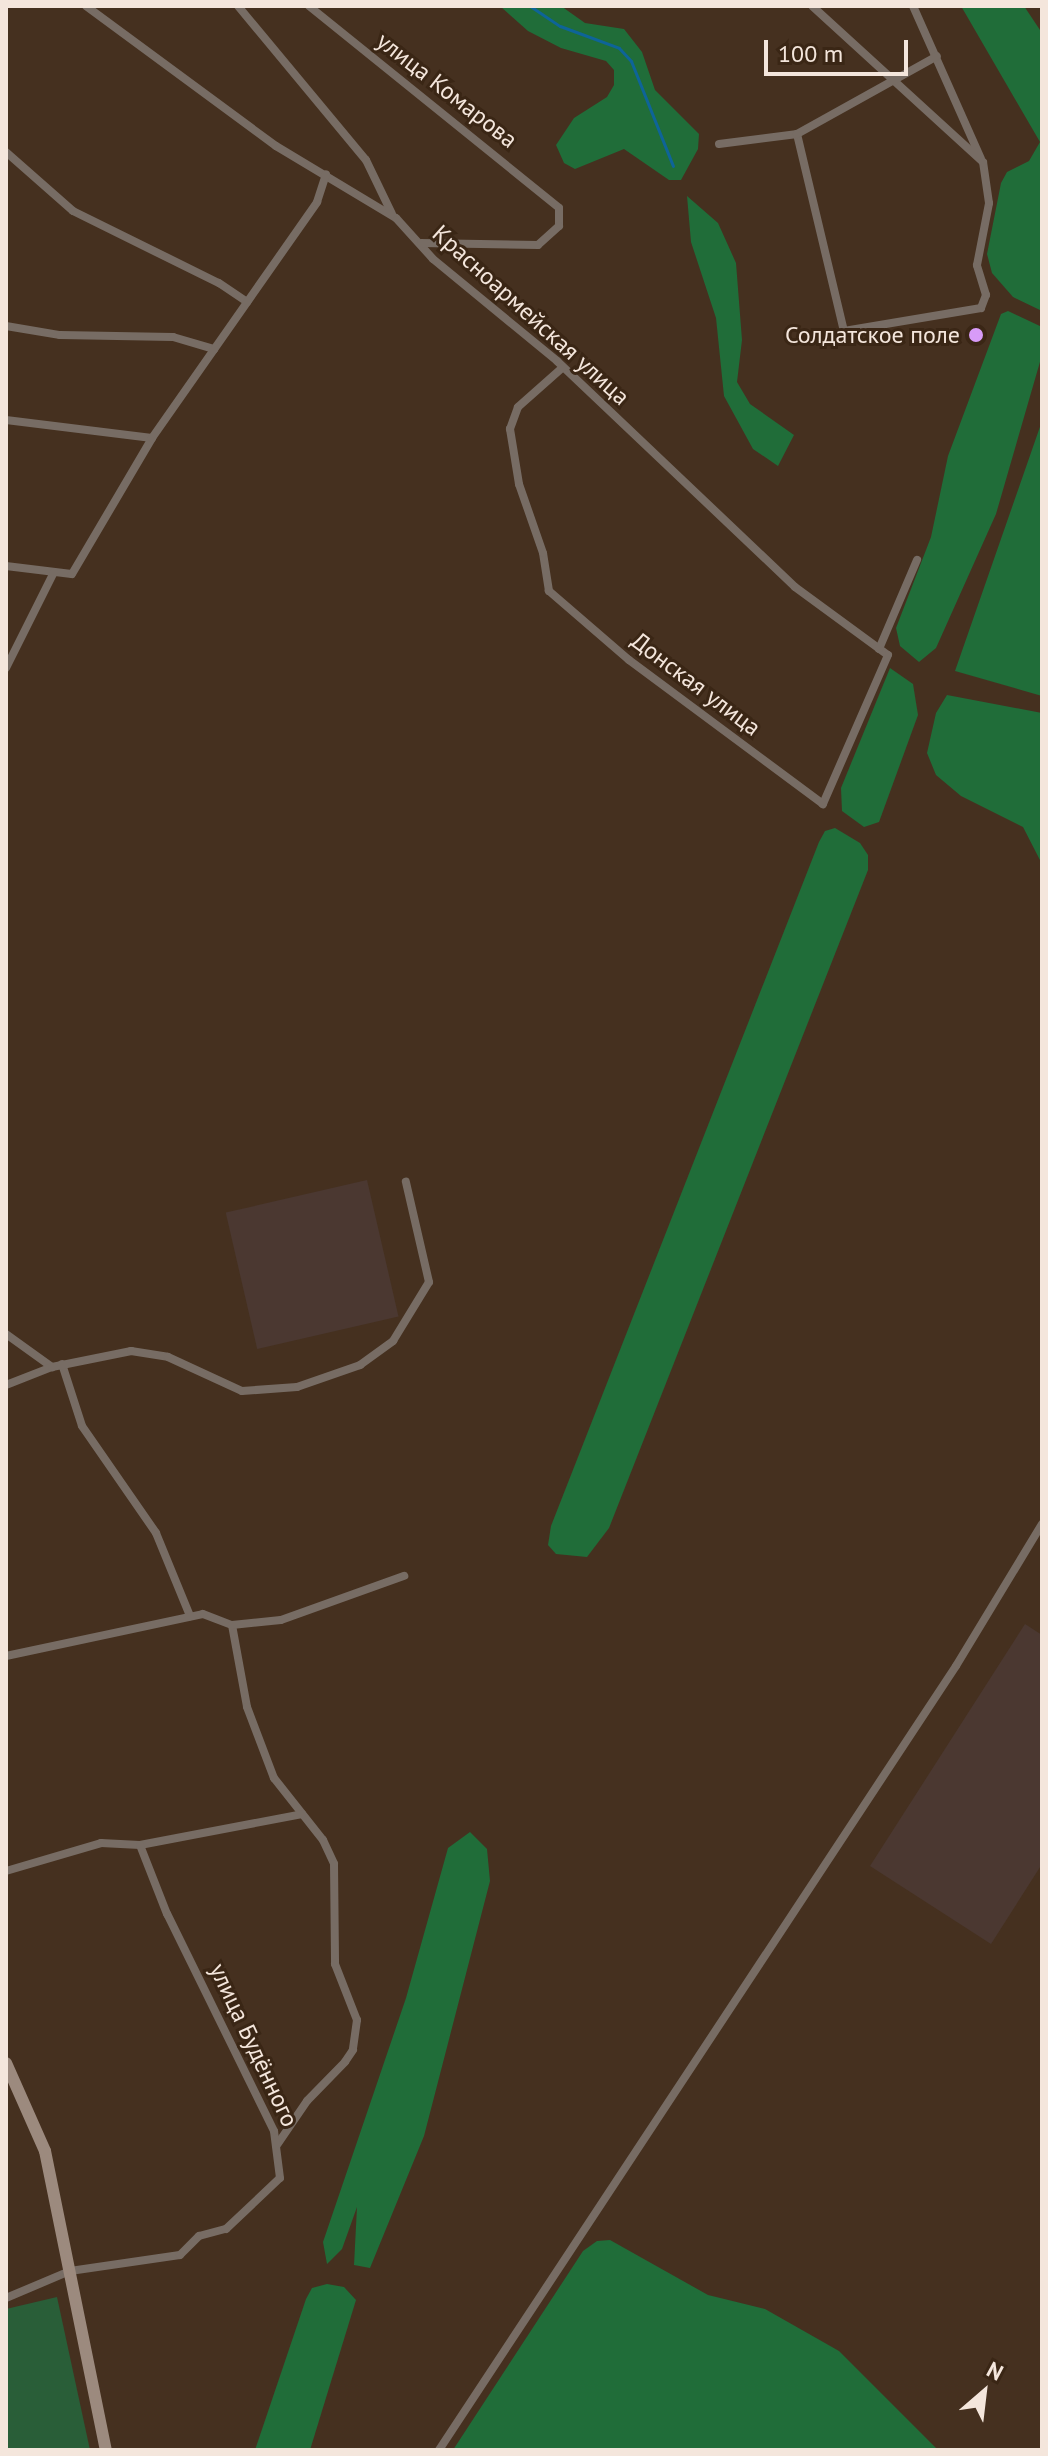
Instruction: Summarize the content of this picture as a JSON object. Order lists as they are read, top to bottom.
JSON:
{
  "streets": {
    "street": [
      "улица Комарова",
      "Красноармейская улица",
      "Донская улица",
      "улица Будённого"
    ]
  },
  "crossings": [
    ["улица Комарова", "Красноармейская улица"],
    ["Красноармейская улица", "Донская улица"]
  ],
  "places": ["Солдатское поле"],
  "scale_bar": "100 m",
  "north": "top right"
}
